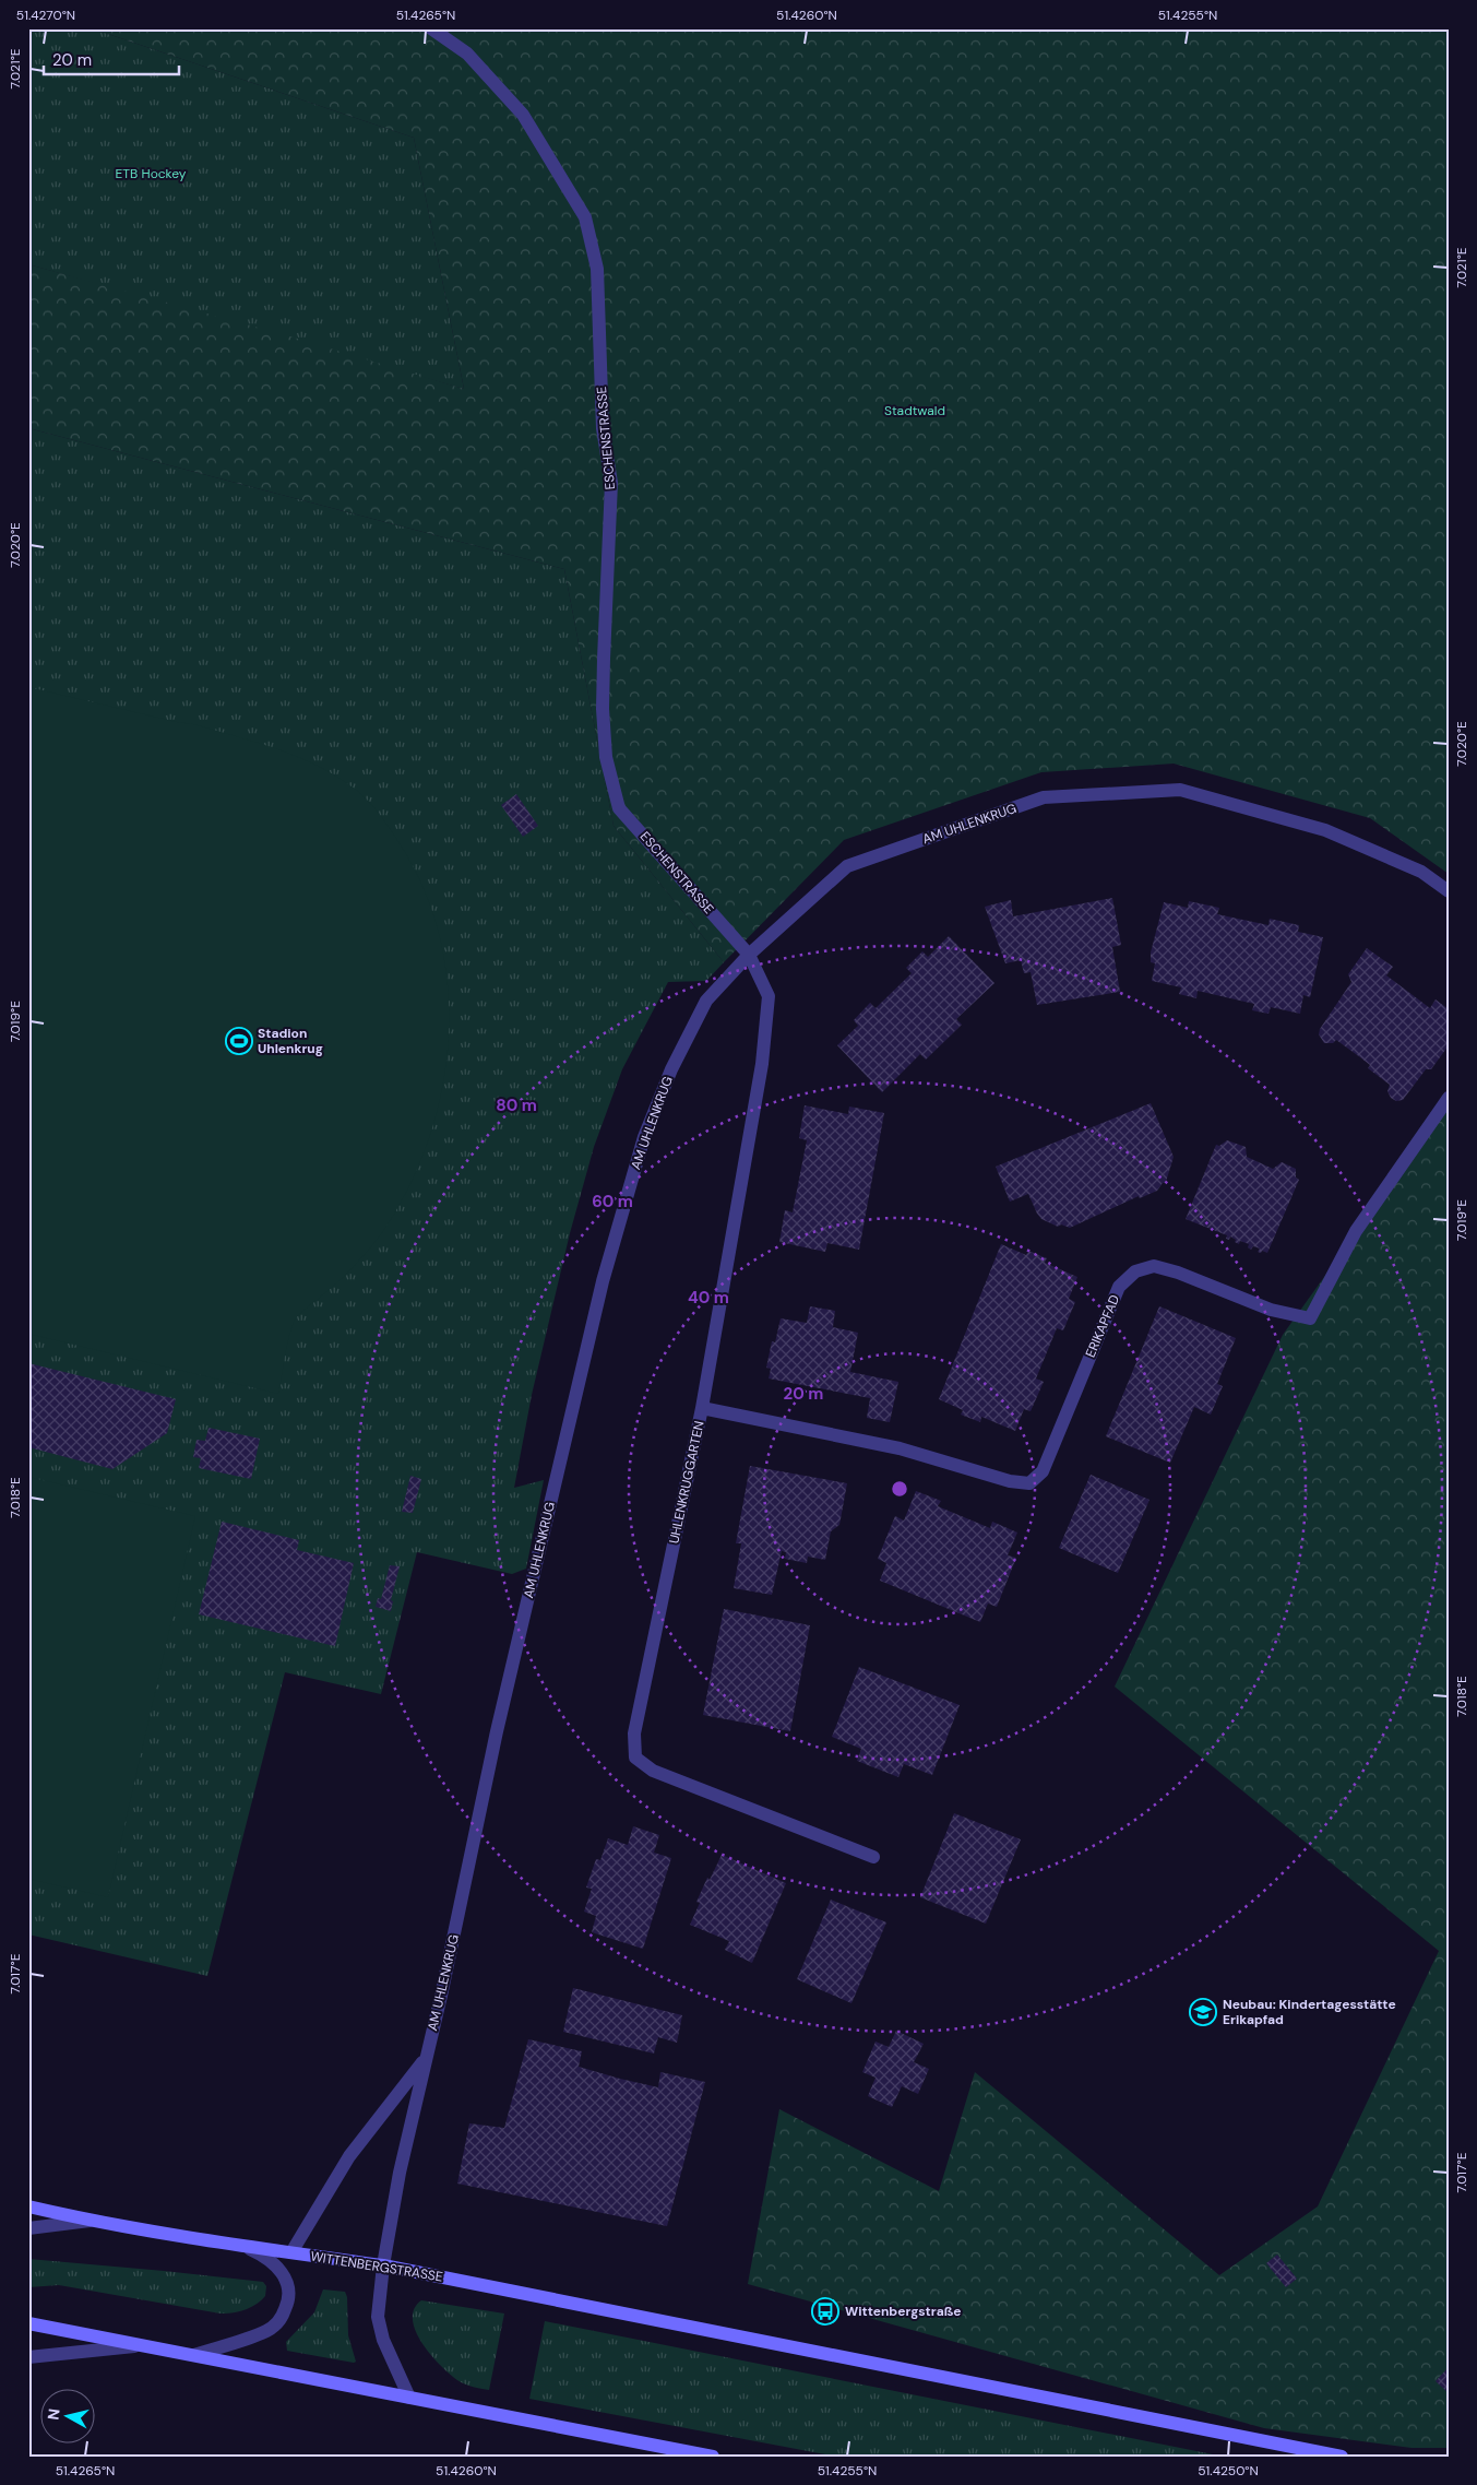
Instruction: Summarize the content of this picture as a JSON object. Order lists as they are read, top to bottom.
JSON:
{
  "streets": {
    "main road": ["WITTENBERGSTRASSE"],
    "street": [
      "ESCHENSTRASSE",
      "AM UHLENKRUG",
      "ERIKAPFAD",
      "UHLENKRUGGARTEN"
    ]
  },
  "crossings": [
    ["ESCHENSTRASSE", "AM UHLENKRUG"],
    ["ESCHENSTRASSE", "UHLENKRUGGARTEN"],
    ["AM UHLENKRUG", "UHLENKRUGGARTEN"],
    ["AM UHLENKRUG", "WITTENBERGSTRASSE"],
    ["ERIKAPFAD", "UHLENKRUGGARTEN"]
  ],
  "parks": ["ETB Hockey", "Stadtwald"],
  "places": {
    "sports": ["Stadion Uhlenkrug"],
    "school or university": ["Neubau: Kindertagesstätte Erikapfad"],
    "bus stop": ["Wittenbergstraße"]
  },
  "scale_bar": "20 m",
  "north": "left",
  "coordinates": [
    "51.4270°N",
    "51.4265°N",
    "51.4260°N",
    "51.4255°N",
    "7.021°E",
    "7.020°E",
    "7.019°E",
    "7.018°E",
    "7.017°E",
    "51.4250°N"
  ],
  "rings": [
    "80 m",
    "60 m",
    "40 m",
    "20 m"
  ]
}
